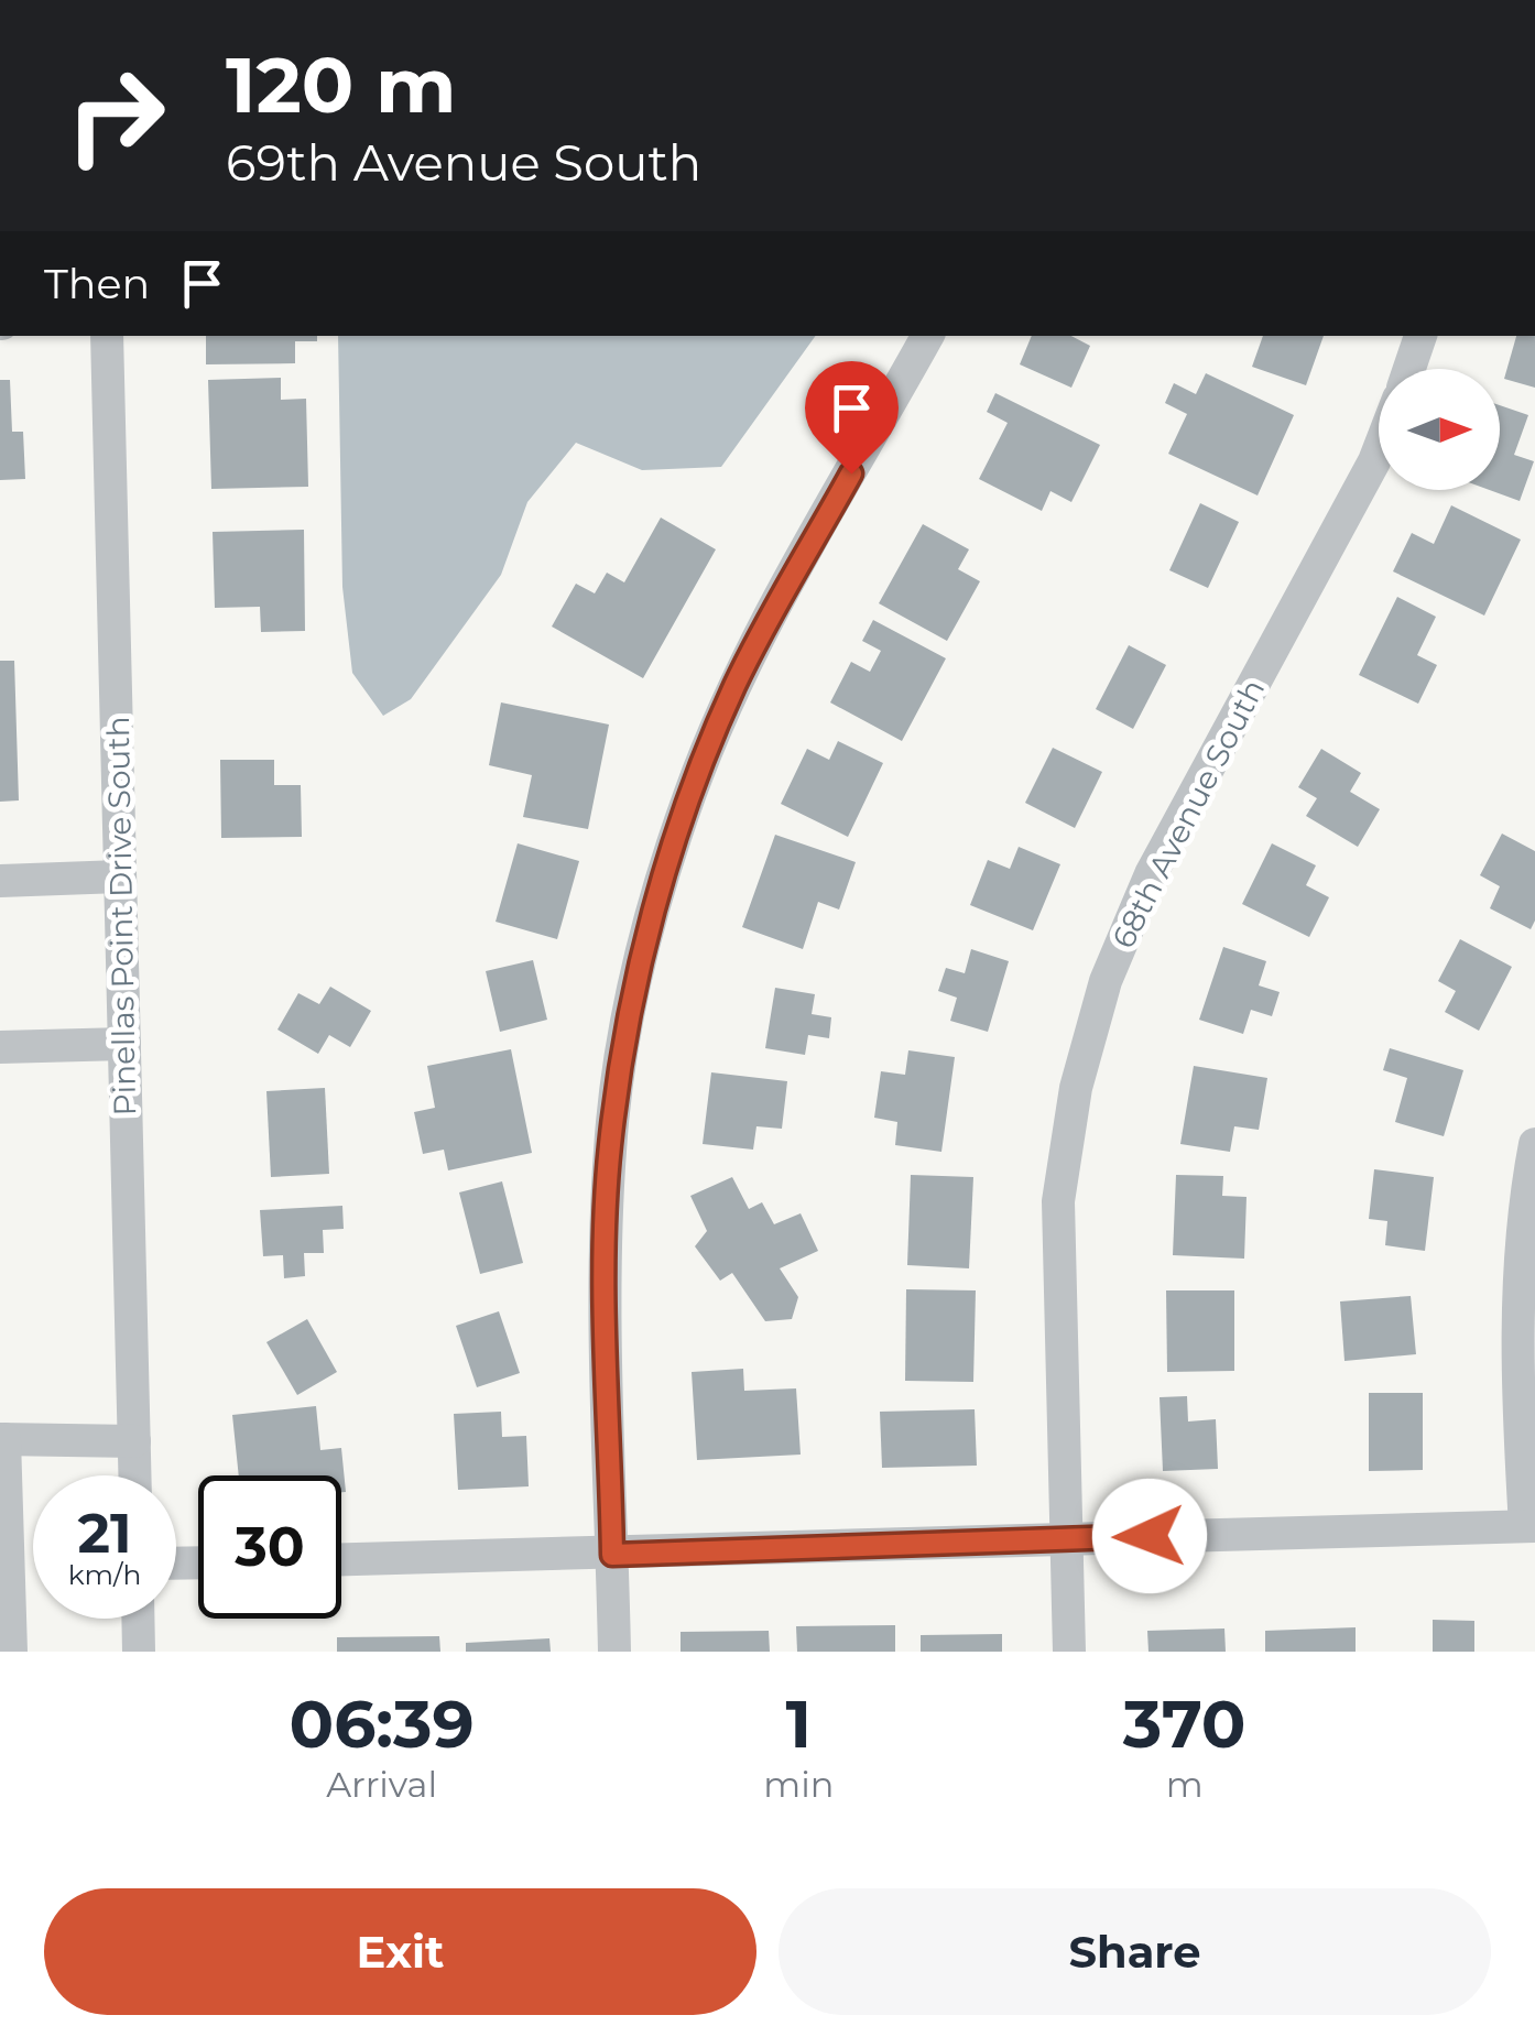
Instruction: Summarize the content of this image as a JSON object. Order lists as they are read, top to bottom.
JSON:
{
  "streets": {
    "street": ["68th Avenue South", "Pinellas Point Drive South"]
  },
  "north": "right",
  "page": {
    "turn": ["120 m", "69th Avenue South"],
    "then": "Then",
    "speed": "21 km/h",
    "limit": "30",
    "eta": [
      "06:39",
      "Arrival",
      "1",
      "min",
      "370",
      "m"
    ],
    "buttons": ["Exit", "Share"]
  }
}
